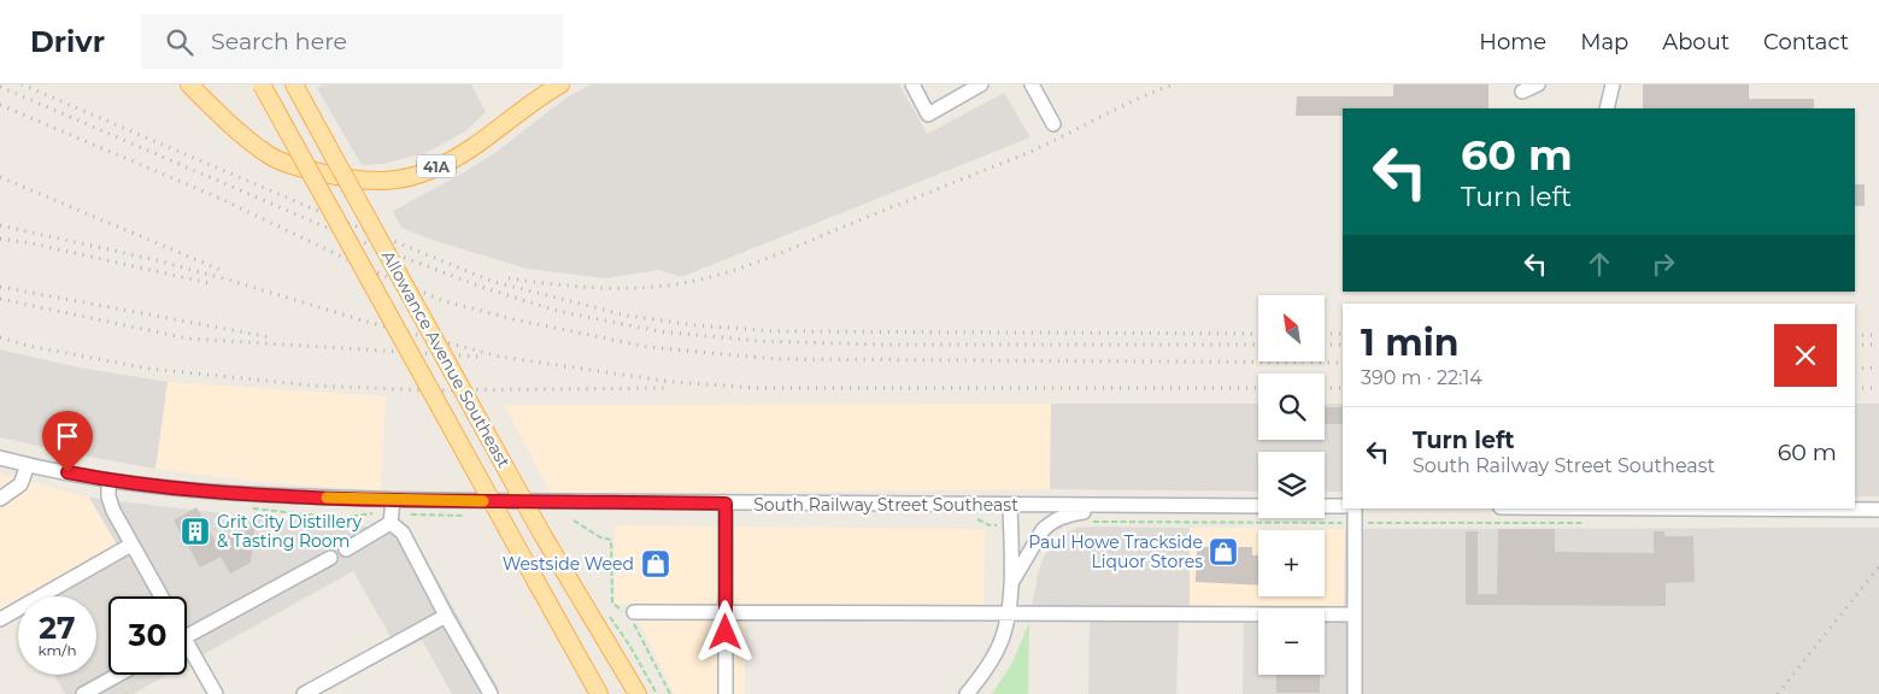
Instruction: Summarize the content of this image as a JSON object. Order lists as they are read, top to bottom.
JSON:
{
  "streets": {
    "main road": ["41A", "Allowance Avenue Southeast"],
    "street": ["South Railway Street Southeast"]
  },
  "places": {
    "building": ["Grit City Distillery & Tasting Room"],
    "shop": ["Paul Howe Trackside Liquor Stores", "Westside Weed"]
  },
  "north": "top left",
  "page": {
    "header": "Drivr",
    "search": "Search here",
    "nav": [
      "Home",
      "Map",
      "About",
      "Contact"
    ],
    "turn": ["60 m", "Turn left"],
    "map_buttons": ["+", "−"],
    "heading": ["1 min", "390 m · 22:14"],
    "list": [
      {
        "name": "Turn left",
        "note": "South Railway Street Southeast",
        "value": "60 m"
      }
    ],
    "speed": "27 km/h",
    "limit": "30"
  }
}
